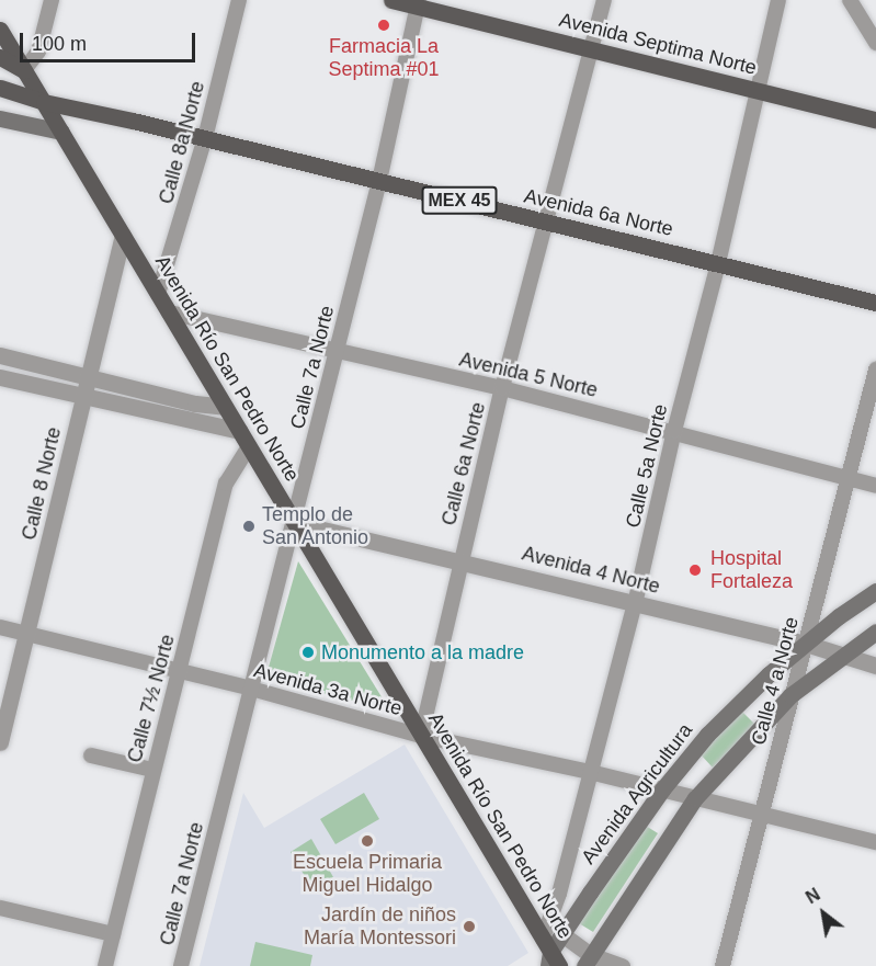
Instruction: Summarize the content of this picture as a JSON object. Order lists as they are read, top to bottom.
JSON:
{
  "streets": {
    "main road": [
      "Avenida Septima Norte",
      "MEX 45",
      "Avenida 6a Norte",
      "Avenida Río San Pedro Norte",
      "Avenida Agricultura"
    ],
    "street": [
      "Calle 8a Norte",
      "Calle 7a Norte",
      "Avenida 5 Norte",
      "Calle 6a Norte",
      "Calle 5a Norte",
      "Calle 8 Norte",
      "Avenida 4 Norte",
      "Calle 4 a Norte",
      "Avenida 3a Norte",
      "Calle 7½ Norte"
    ]
  },
  "crossings": [
    ["Avenida Septima Norte", "Calle 7a Norte"],
    ["Avenida Septima Norte", "Calle 6a Norte"],
    ["Avenida Septima Norte", "Calle 5a Norte"],
    ["Calle 8a Norte", "Avenida 6a Norte"],
    ["Calle 8a Norte", "Avenida Río San Pedro Norte"],
    ["MEX 45", "Avenida 6a Norte"],
    ["MEX 45", "Avenida Río San Pedro Norte"],
    ["Avenida 6a Norte", "Calle 7a Norte"],
    ["Avenida 6a Norte", "Avenida Río San Pedro Norte"],
    ["Avenida 6a Norte", "Calle 6a Norte"],
    ["Avenida 6a Norte", "Calle 5a Norte"],
    ["Calle 7a Norte", "Avenida Río San Pedro Norte"],
    ["Calle 7a Norte", "Avenida 5 Norte"],
    ["Calle 7a Norte", "Avenida 4 Norte"],
    ["Calle 7a Norte", "Avenida 3a Norte"],
    ["Avenida Río San Pedro Norte", "Avenida 5 Norte"],
    ["Avenida Río San Pedro Norte", "Calle 6a Norte"],
    ["Avenida Río San Pedro Norte", "Calle 5a Norte"],
    ["Avenida Río San Pedro Norte", "Calle 8 Norte"],
    ["Avenida Río San Pedro Norte", "Avenida 4 Norte"],
    ["Avenida Río San Pedro Norte", "Avenida 3a Norte"],
    ["Avenida Río San Pedro Norte", "Calle 7½ Norte"],
    ["Avenida Río San Pedro Norte", "Avenida Agricultura"],
    ["Avenida 5 Norte", "Calle 6a Norte"],
    ["Avenida 5 Norte", "Calle 5a Norte"],
    ["Avenida 5 Norte", "Calle 4 a Norte"],
    ["Calle 6a Norte", "Avenida 4 Norte"],
    ["Calle 6a Norte", "Avenida 3a Norte"],
    ["Calle 5a Norte", "Avenida 4 Norte"],
    ["Calle 5a Norte", "Avenida 3a Norte"],
    ["Calle 5a Norte", "Avenida Agricultura"],
    ["Calle 8 Norte", "Avenida 3a Norte"],
    ["Avenida 4 Norte", "Calle 4 a Norte"],
    ["Avenida 4 Norte", "Avenida Agricultura"],
    ["Calle 4 a Norte", "Avenida 3a Norte"],
    ["Calle 4 a Norte", "Avenida Agricultura"],
    ["Avenida 3a Norte", "Calle 7½ Norte"],
    ["Avenida 3a Norte", "Avenida Agricultura"]
  ],
  "places": [
    "Farmacia La Septima #01",
    "Templo de San Antonio",
    "Hospital Fortaleza",
    "Monumento a la madre",
    "Escuela Primaria Miguel Hidalgo",
    "Jardín de niños María Montessori"
  ],
  "scale_bar": "100 m",
  "north": "top left"
}
